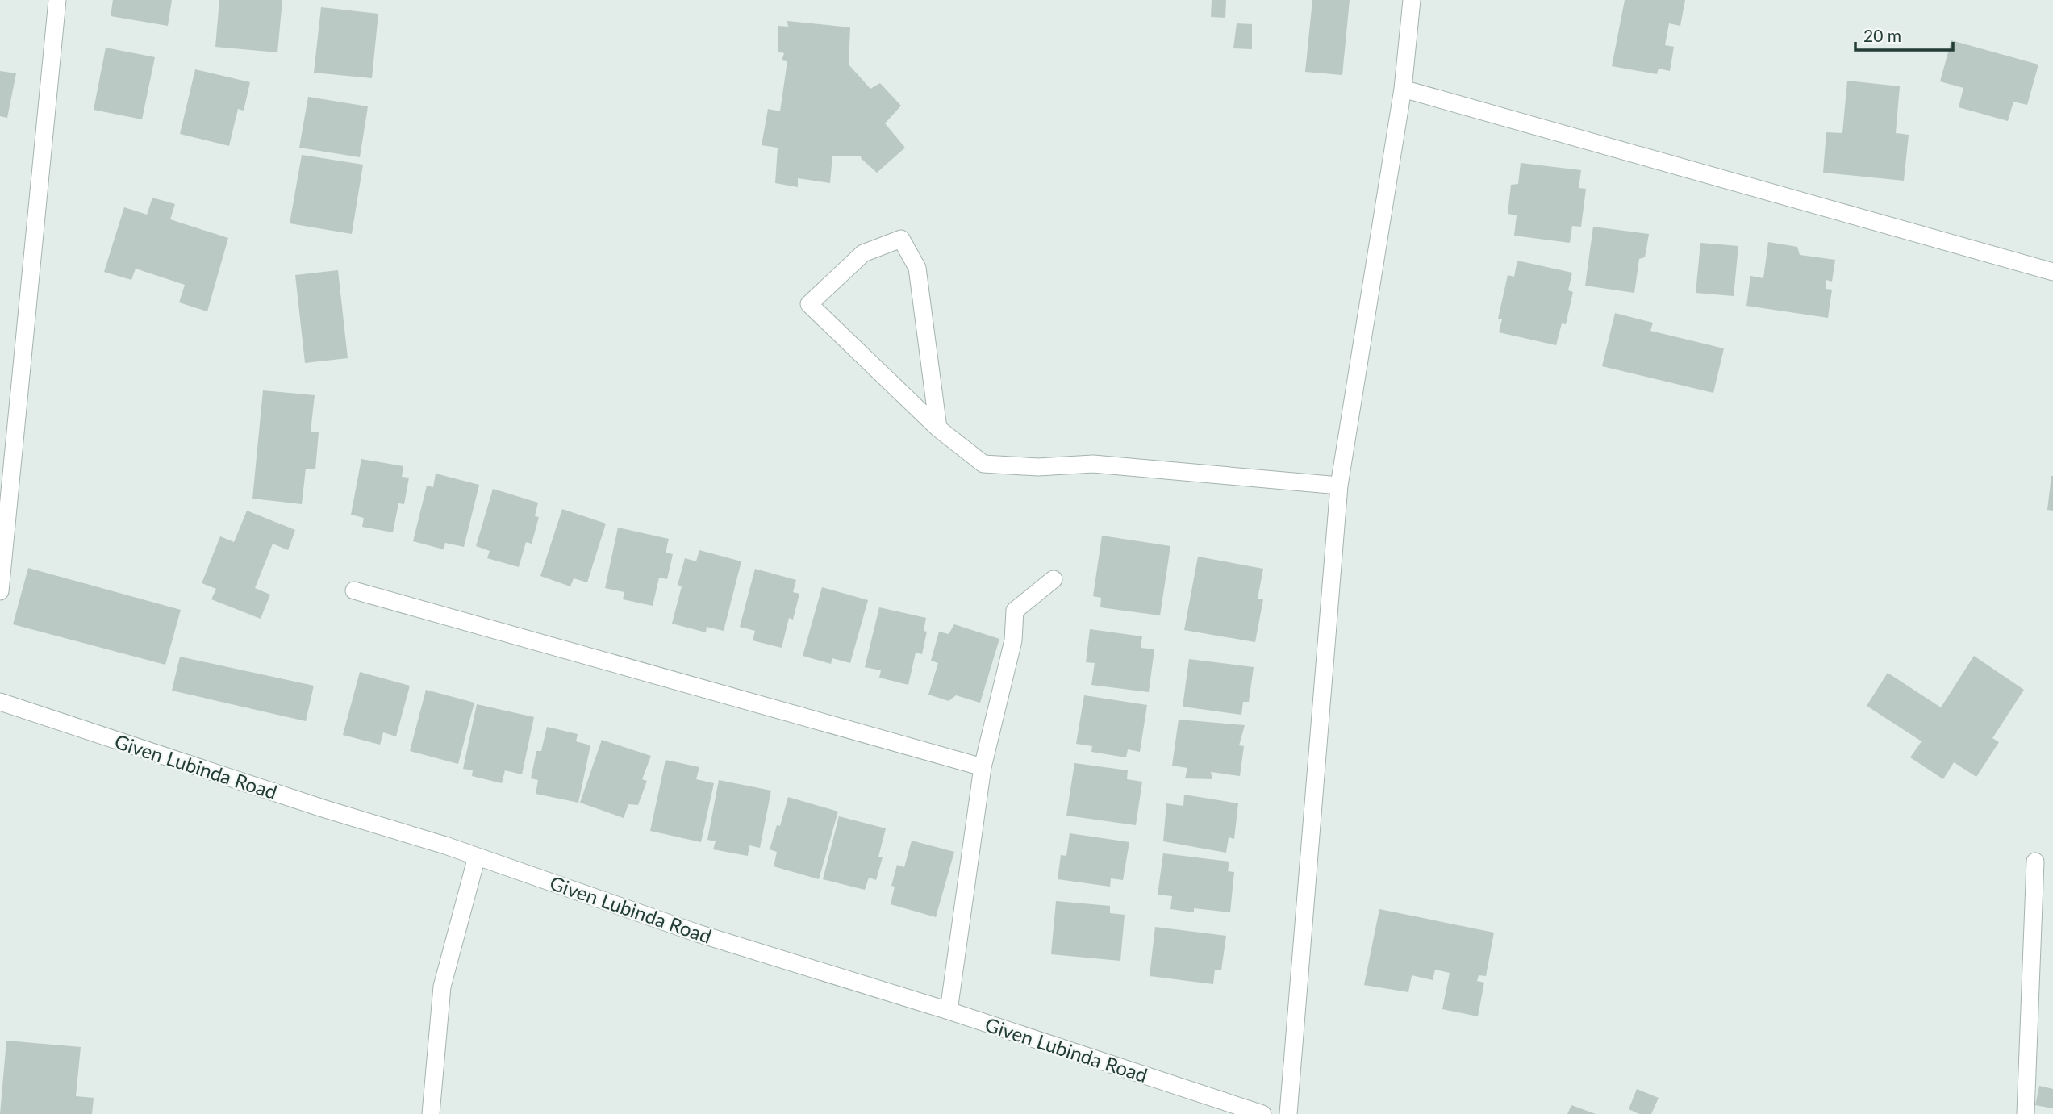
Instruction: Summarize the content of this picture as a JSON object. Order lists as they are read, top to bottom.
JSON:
{
  "streets": {
    "street": ["Given Lubinda Road"]
  },
  "scale_bar": "20 m"
}
